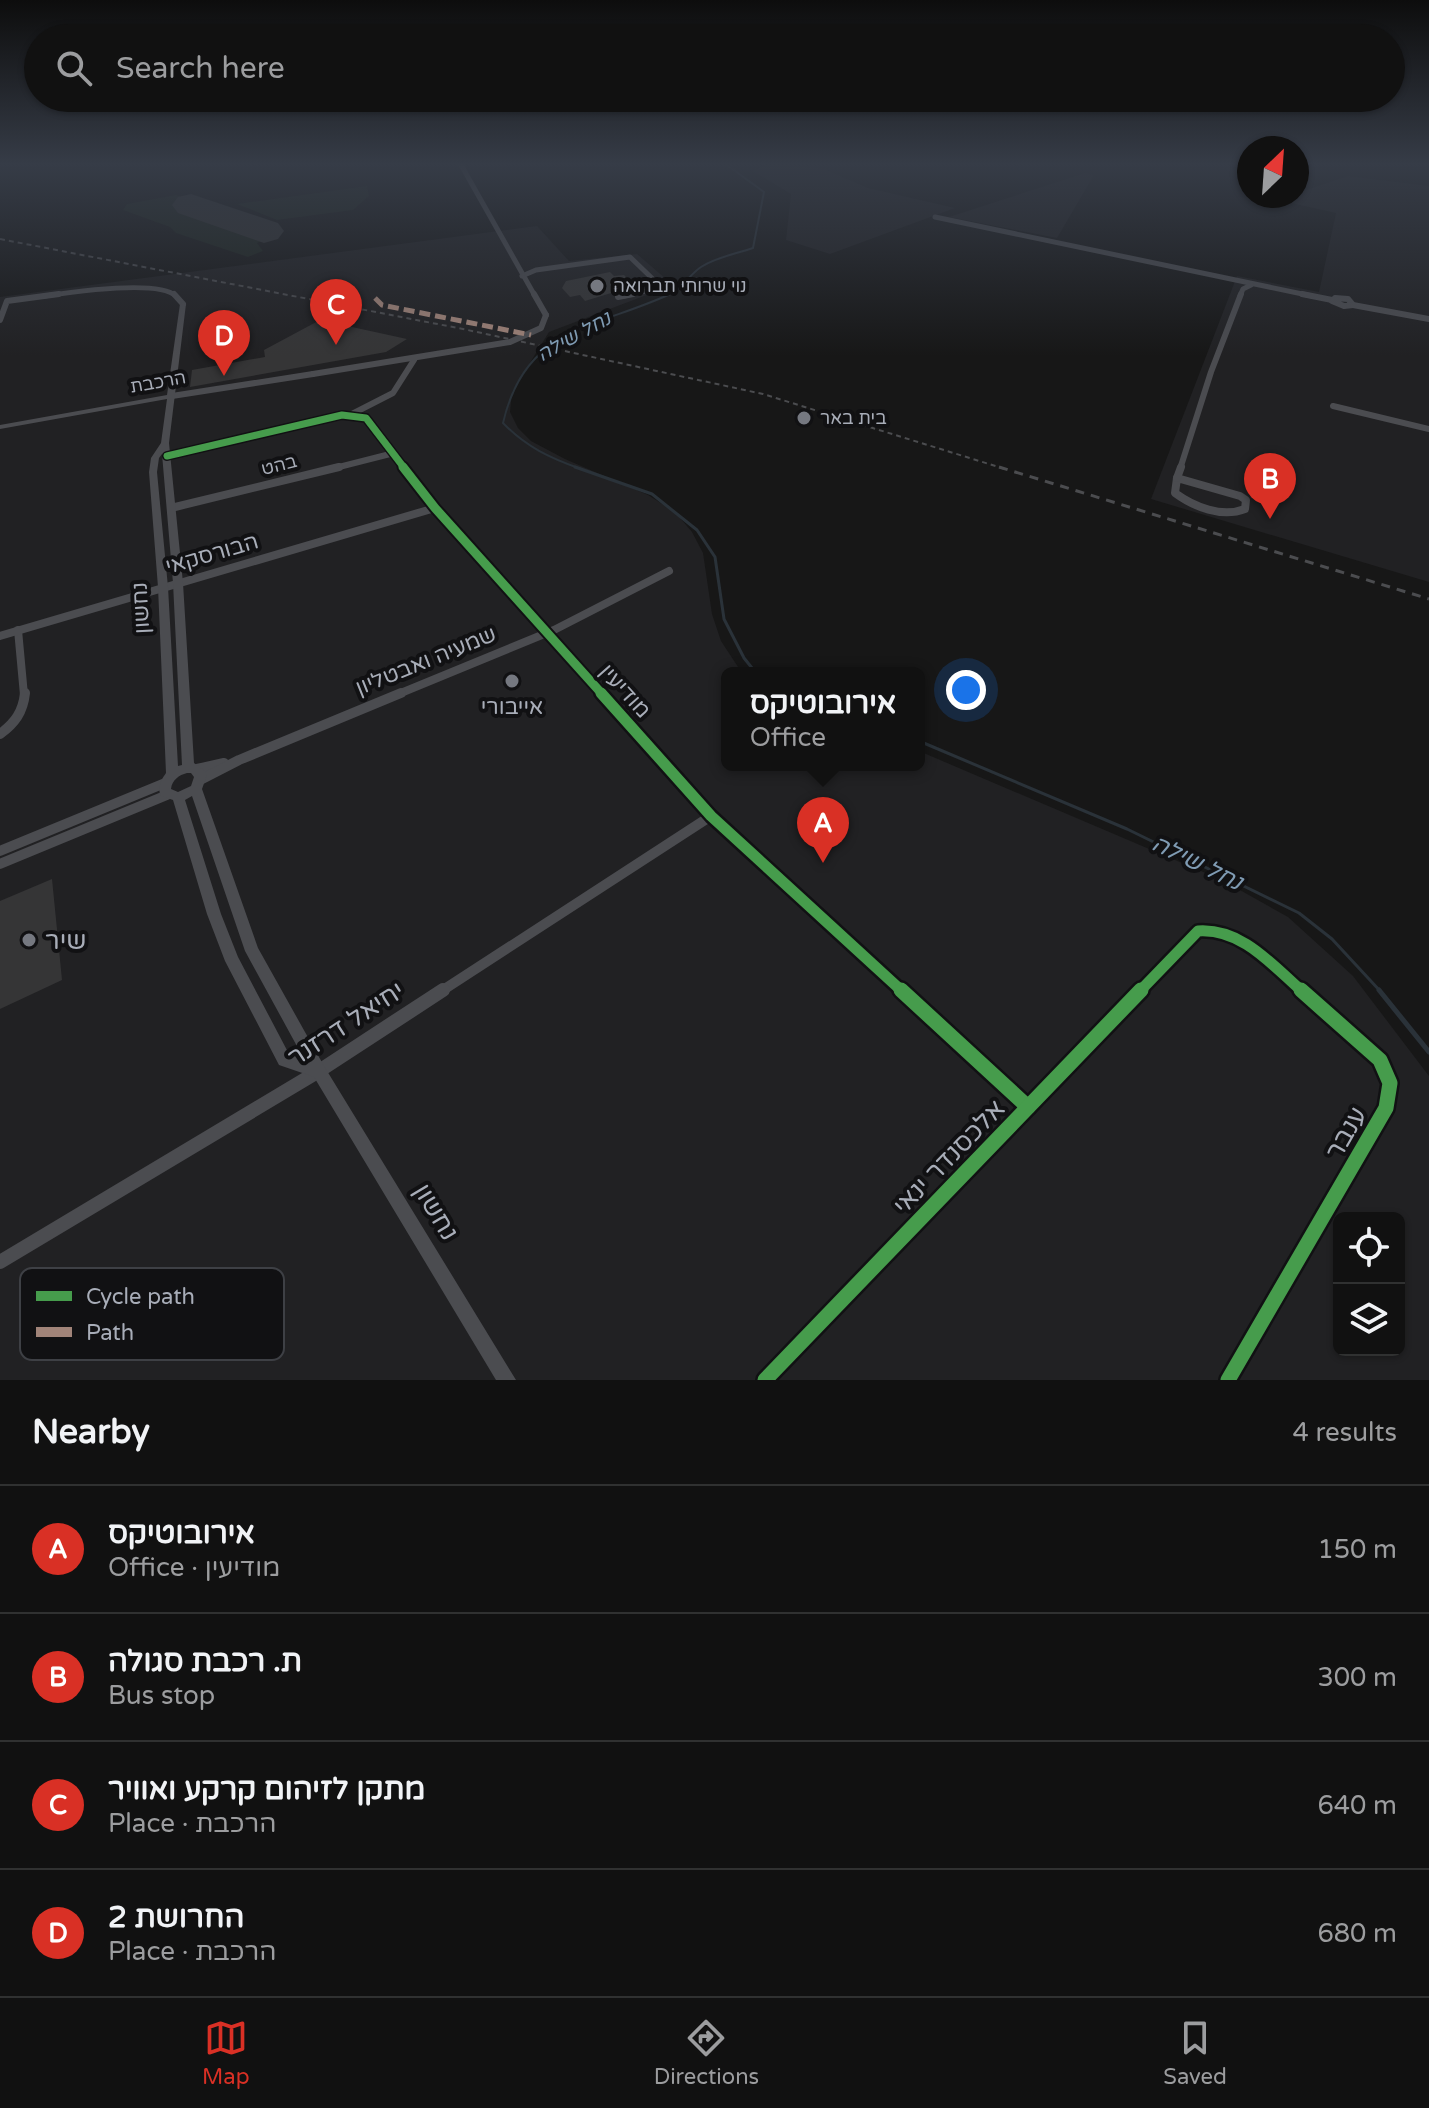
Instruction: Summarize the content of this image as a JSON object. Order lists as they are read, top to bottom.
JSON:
{
  "streets": {
    "street": [
      "הרכבת",
      "בהט",
      "הבורסקאי",
      "נחשון",
      "שמעיה ואבטליון",
      "מודיעין",
      "יחיאל דרזנר",
      "ענבר",
      "אלכסנדר ינאי"
    ]
  },
  "crossings": [
    ["הרכבת", "נחשון"],
    ["בהט", "נחשון"],
    ["בהט", "מודיעין"],
    ["הבורסקאי", "נחשון"],
    ["הבורסקאי", "מודיעין"],
    ["נחשון", "שמעיה ואבטליון"],
    ["נחשון", "יחיאל דרזנר"],
    ["שמעיה ואבטליון", "מודיעין"],
    ["מודיעין", "יחיאל דרזנר"],
    ["מודיעין", "אלכסנדר ינאי"],
    ["ענבר", "אלכסנדר ינאי"]
  ],
  "water": ["נחל שילה"],
  "places": [
    "נוי שרותי תברואה",
    "בית באר",
    "אייבורי",
    "שיר"
  ],
  "legend": ["Cycle path", "Path"],
  "north": "top right",
  "page": {
    "search": "Search here",
    "pins": [
      "C",
      "D",
      "B",
      "A"
    ],
    "popup": ["אירובוטיקס", "Office"],
    "heading": ["Nearby", "4 results"],
    "list": [
      {
        "mark": "A",
        "name": "אירובוטיקס",
        "note": "Office · מודיעין",
        "value": "150 m"
      },
      {
        "mark": "B",
        "name": "ת. רכבת סגולה",
        "note": "Bus stop",
        "value": "300 m"
      },
      {
        "mark": "C",
        "name": "מתקן לזיהום קרקע ואוויר",
        "note": "Place · הרכבת",
        "value": "640 m"
      },
      {
        "mark": "D",
        "name": "החרושת 2",
        "note": "Place · הרכבת",
        "value": "680 m"
      }
    ],
    "nav": ["Map", "Directions", "Saved"]
  }
}
